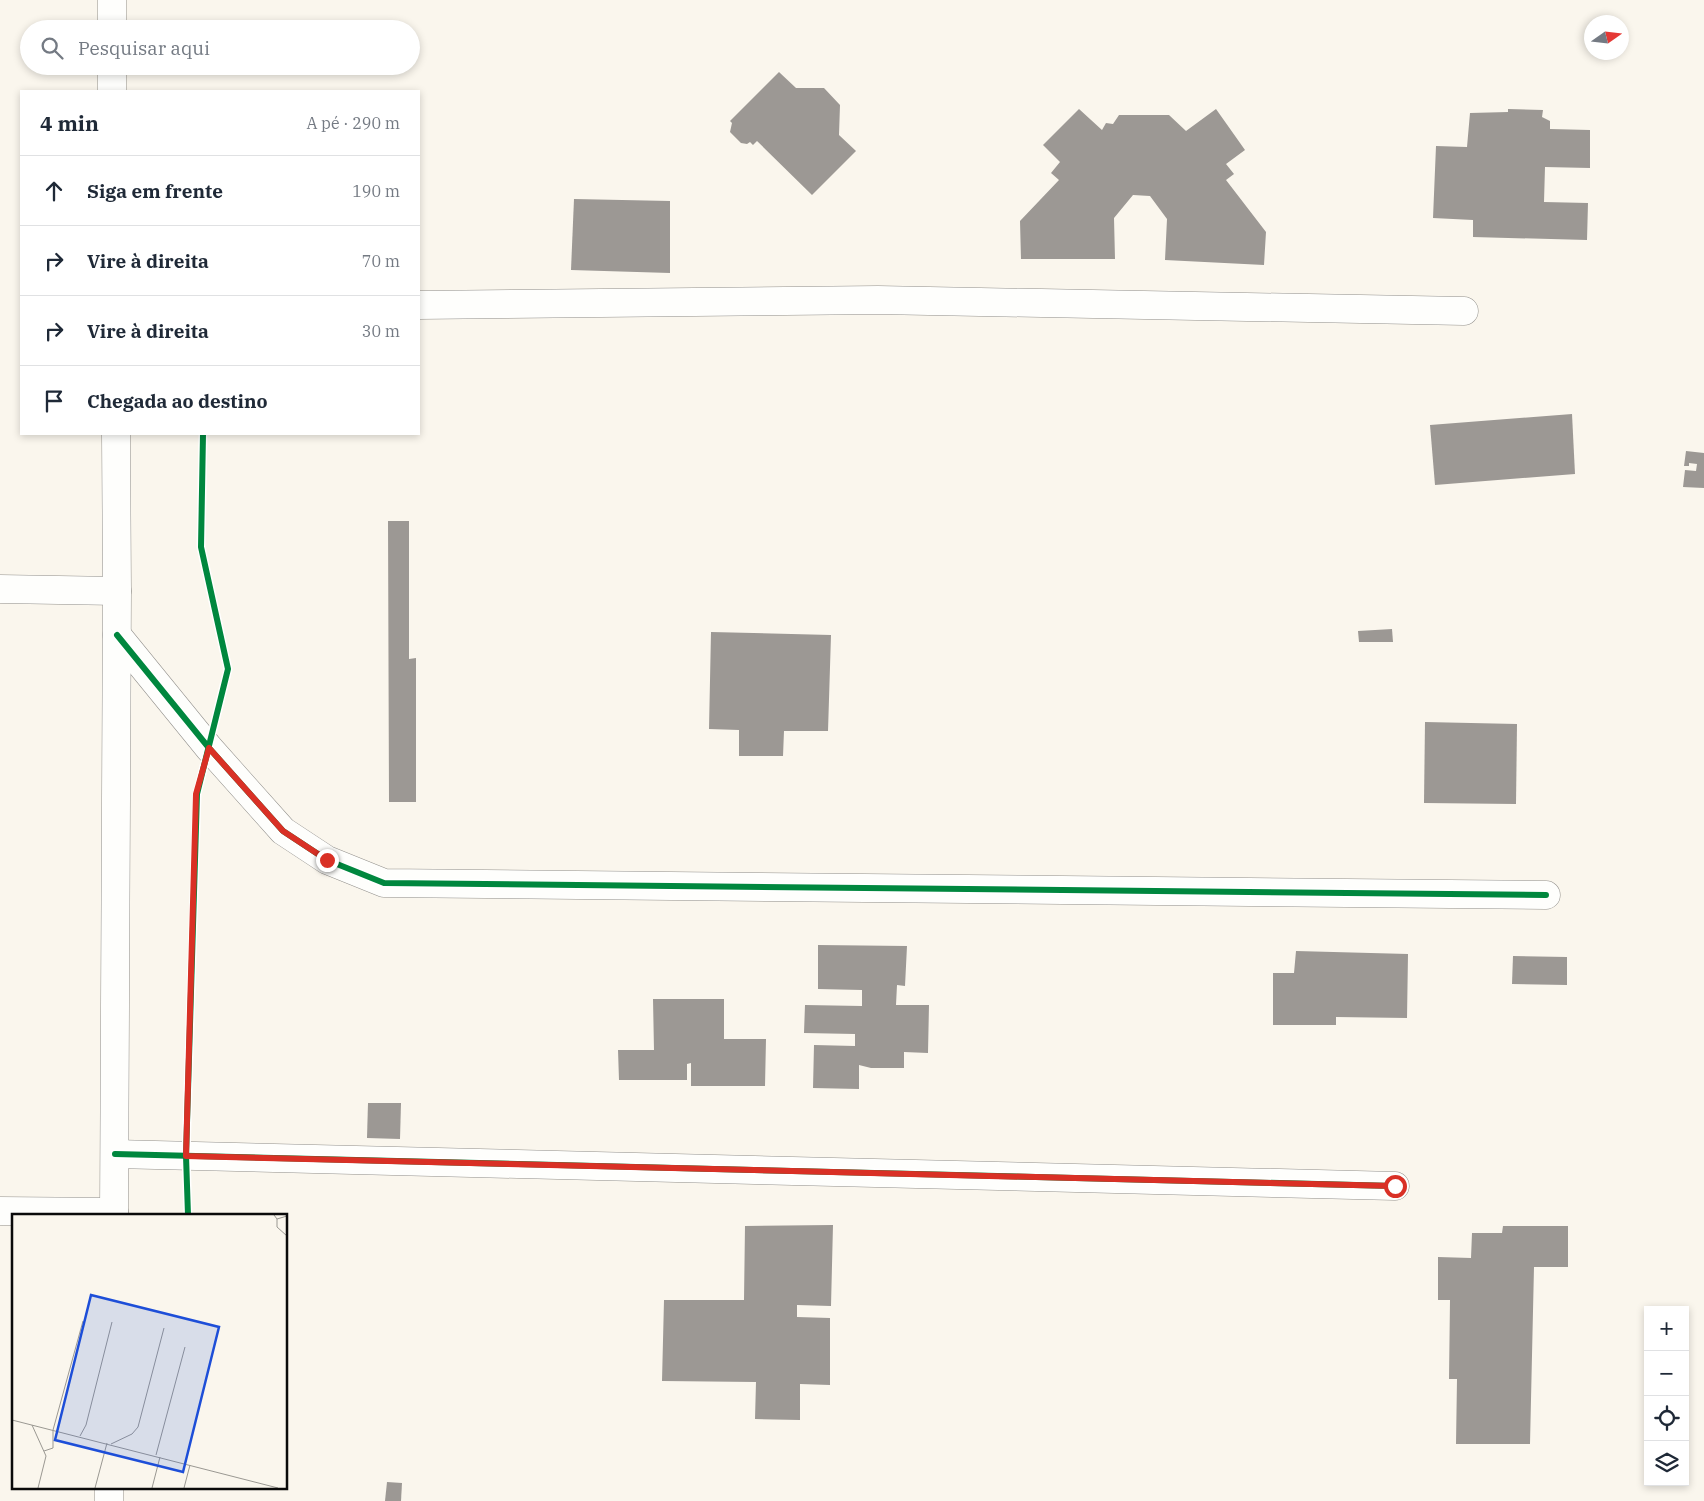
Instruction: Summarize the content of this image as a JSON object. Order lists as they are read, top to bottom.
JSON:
{
  "north": "right",
  "page": {
    "search": "Pesquisar aqui",
    "heading": ["4 min", "A pé · 290 m"],
    "list": [
      ["Siga em frente", "190 m"],
      ["Vire à direita", "70 m"],
      ["Vire à direita", "30 m"],
      "Chegada ao destino"
    ],
    "map_buttons": ["+", "−"]
  }
}
